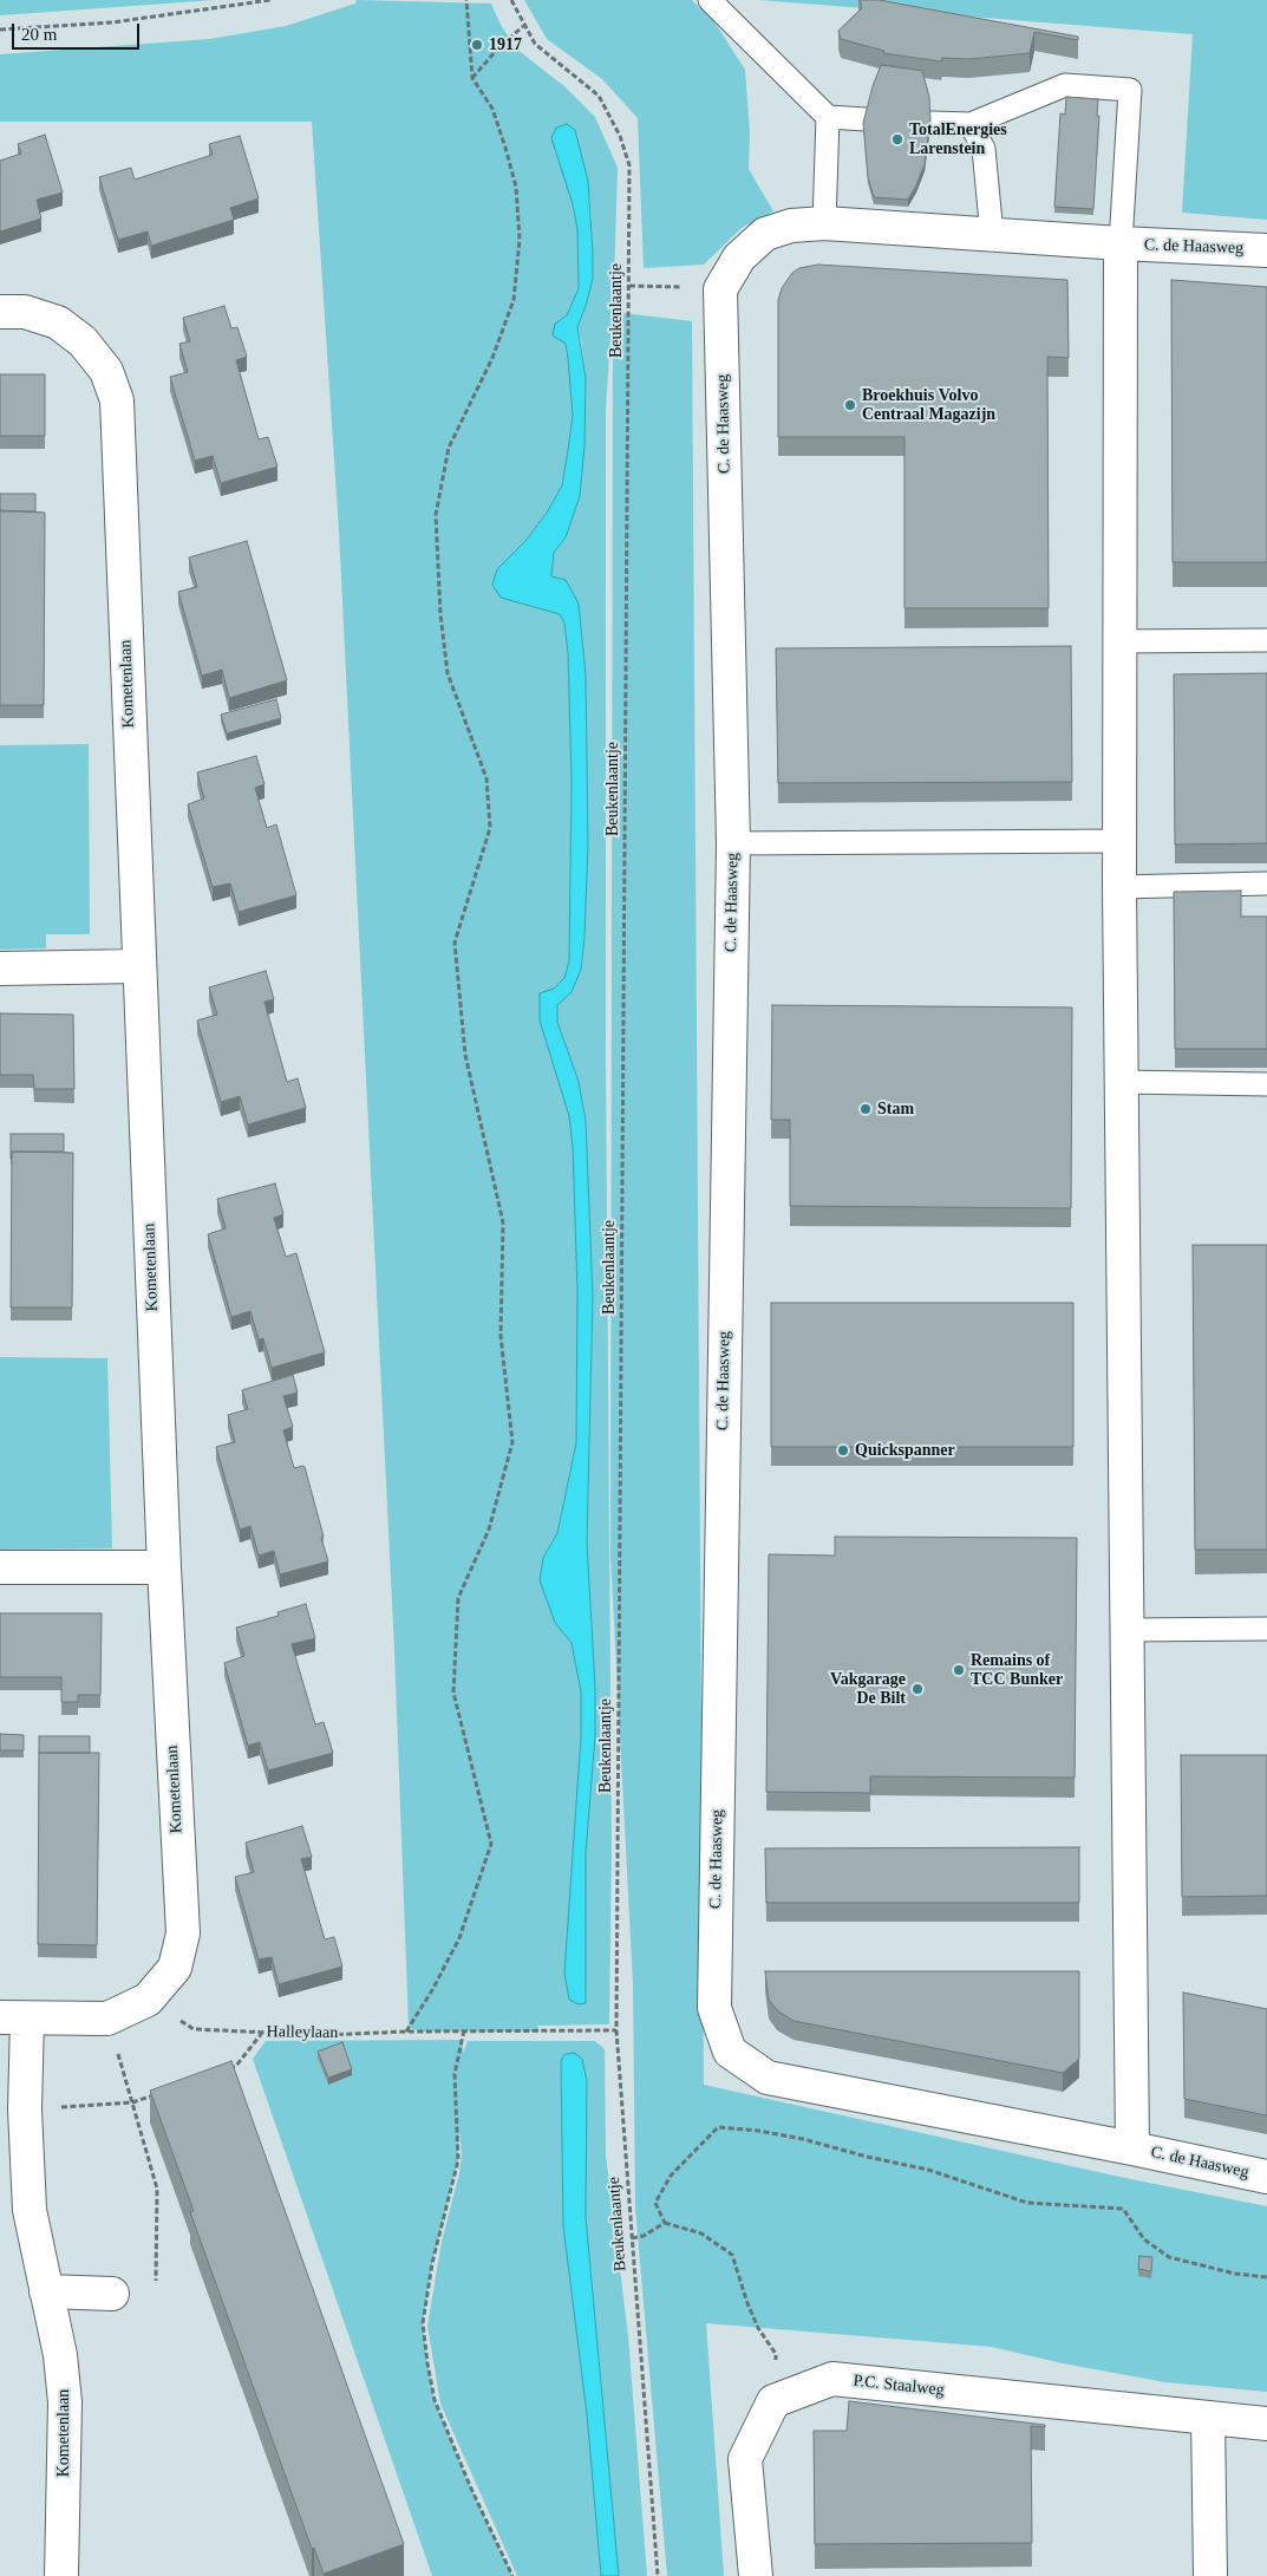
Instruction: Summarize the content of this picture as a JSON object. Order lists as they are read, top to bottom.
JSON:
{
  "streets": {
    "street": ["C. de Haasweg", "Kometenlaan", "P.C. Staalweg"],
    "path": ["Beukenlaantje", "Halleylaan"]
  },
  "crossings": [
    ["Beukenlaantje", "Halleylaan"],
    ["Kometenlaan", "Halleylaan"]
  ],
  "places": [
    "1917",
    "TotalEnergies Larenstein",
    "Broekhuis Volvo Centraal Magazijn",
    "Stam",
    "Quickspanner",
    "Remains of TCC Bunker",
    "Vakgarage De Bilt"
  ],
  "scale_bar": "20 m"
}
